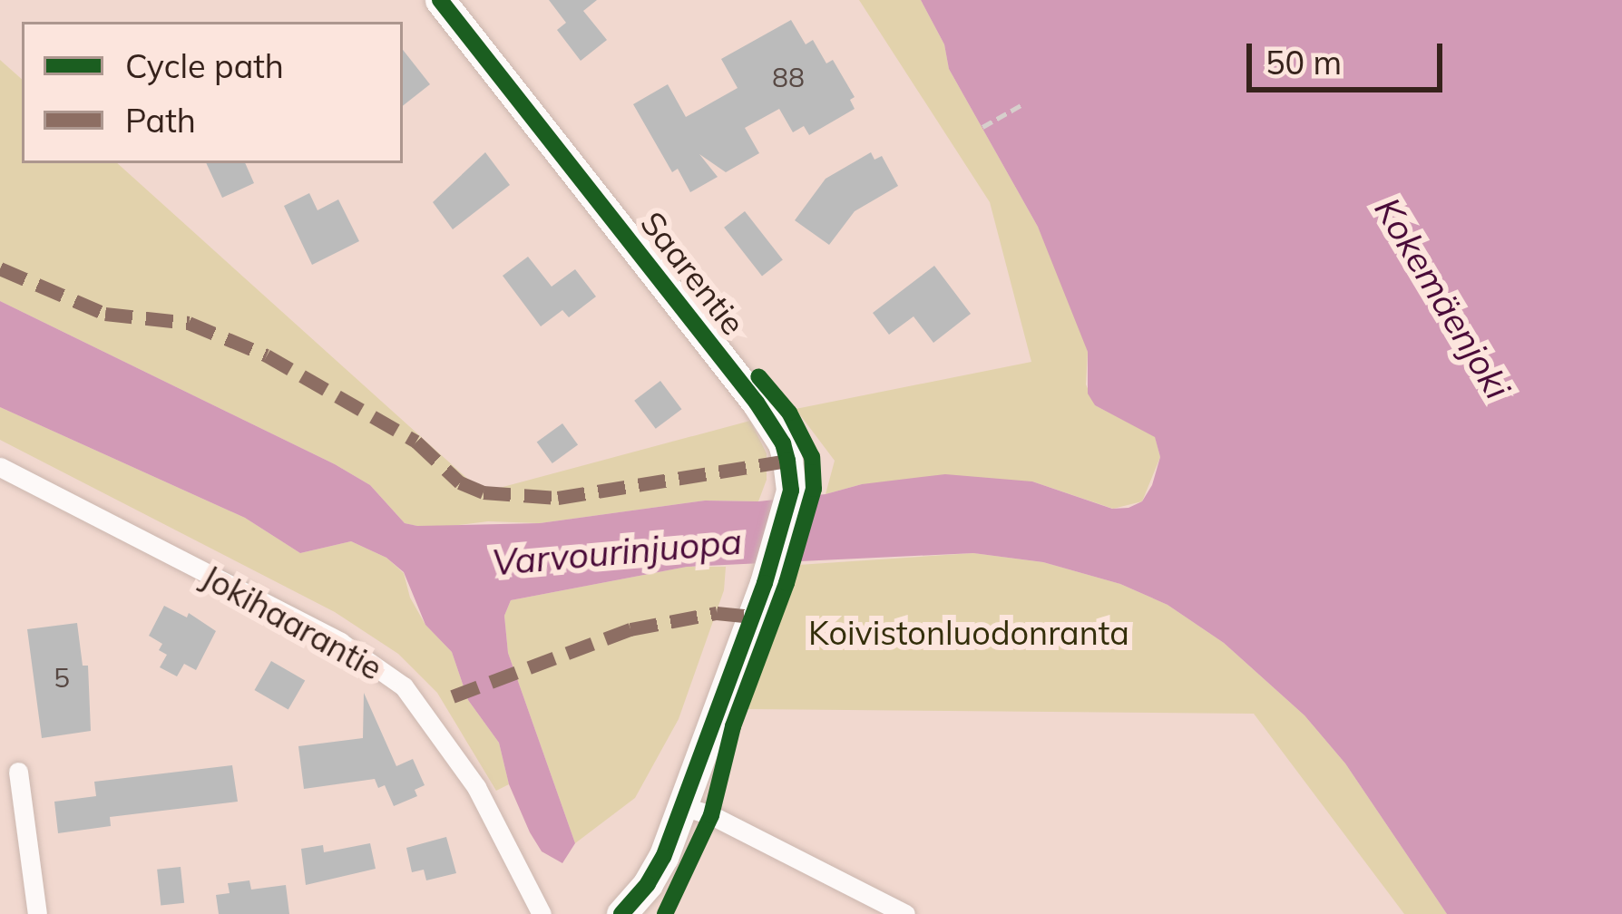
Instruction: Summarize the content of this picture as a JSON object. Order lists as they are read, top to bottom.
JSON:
{
  "streets": {
    "street": ["Saarentie", "Jokihaarantie"]
  },
  "water": ["Kokemäenjoki", "Varvourinjuopa"],
  "parks": ["Koivistonluodonranta"],
  "house_numbers": ["88", "5"],
  "legend": ["Cycle path", "Path"],
  "scale_bar": "50 m"
}
